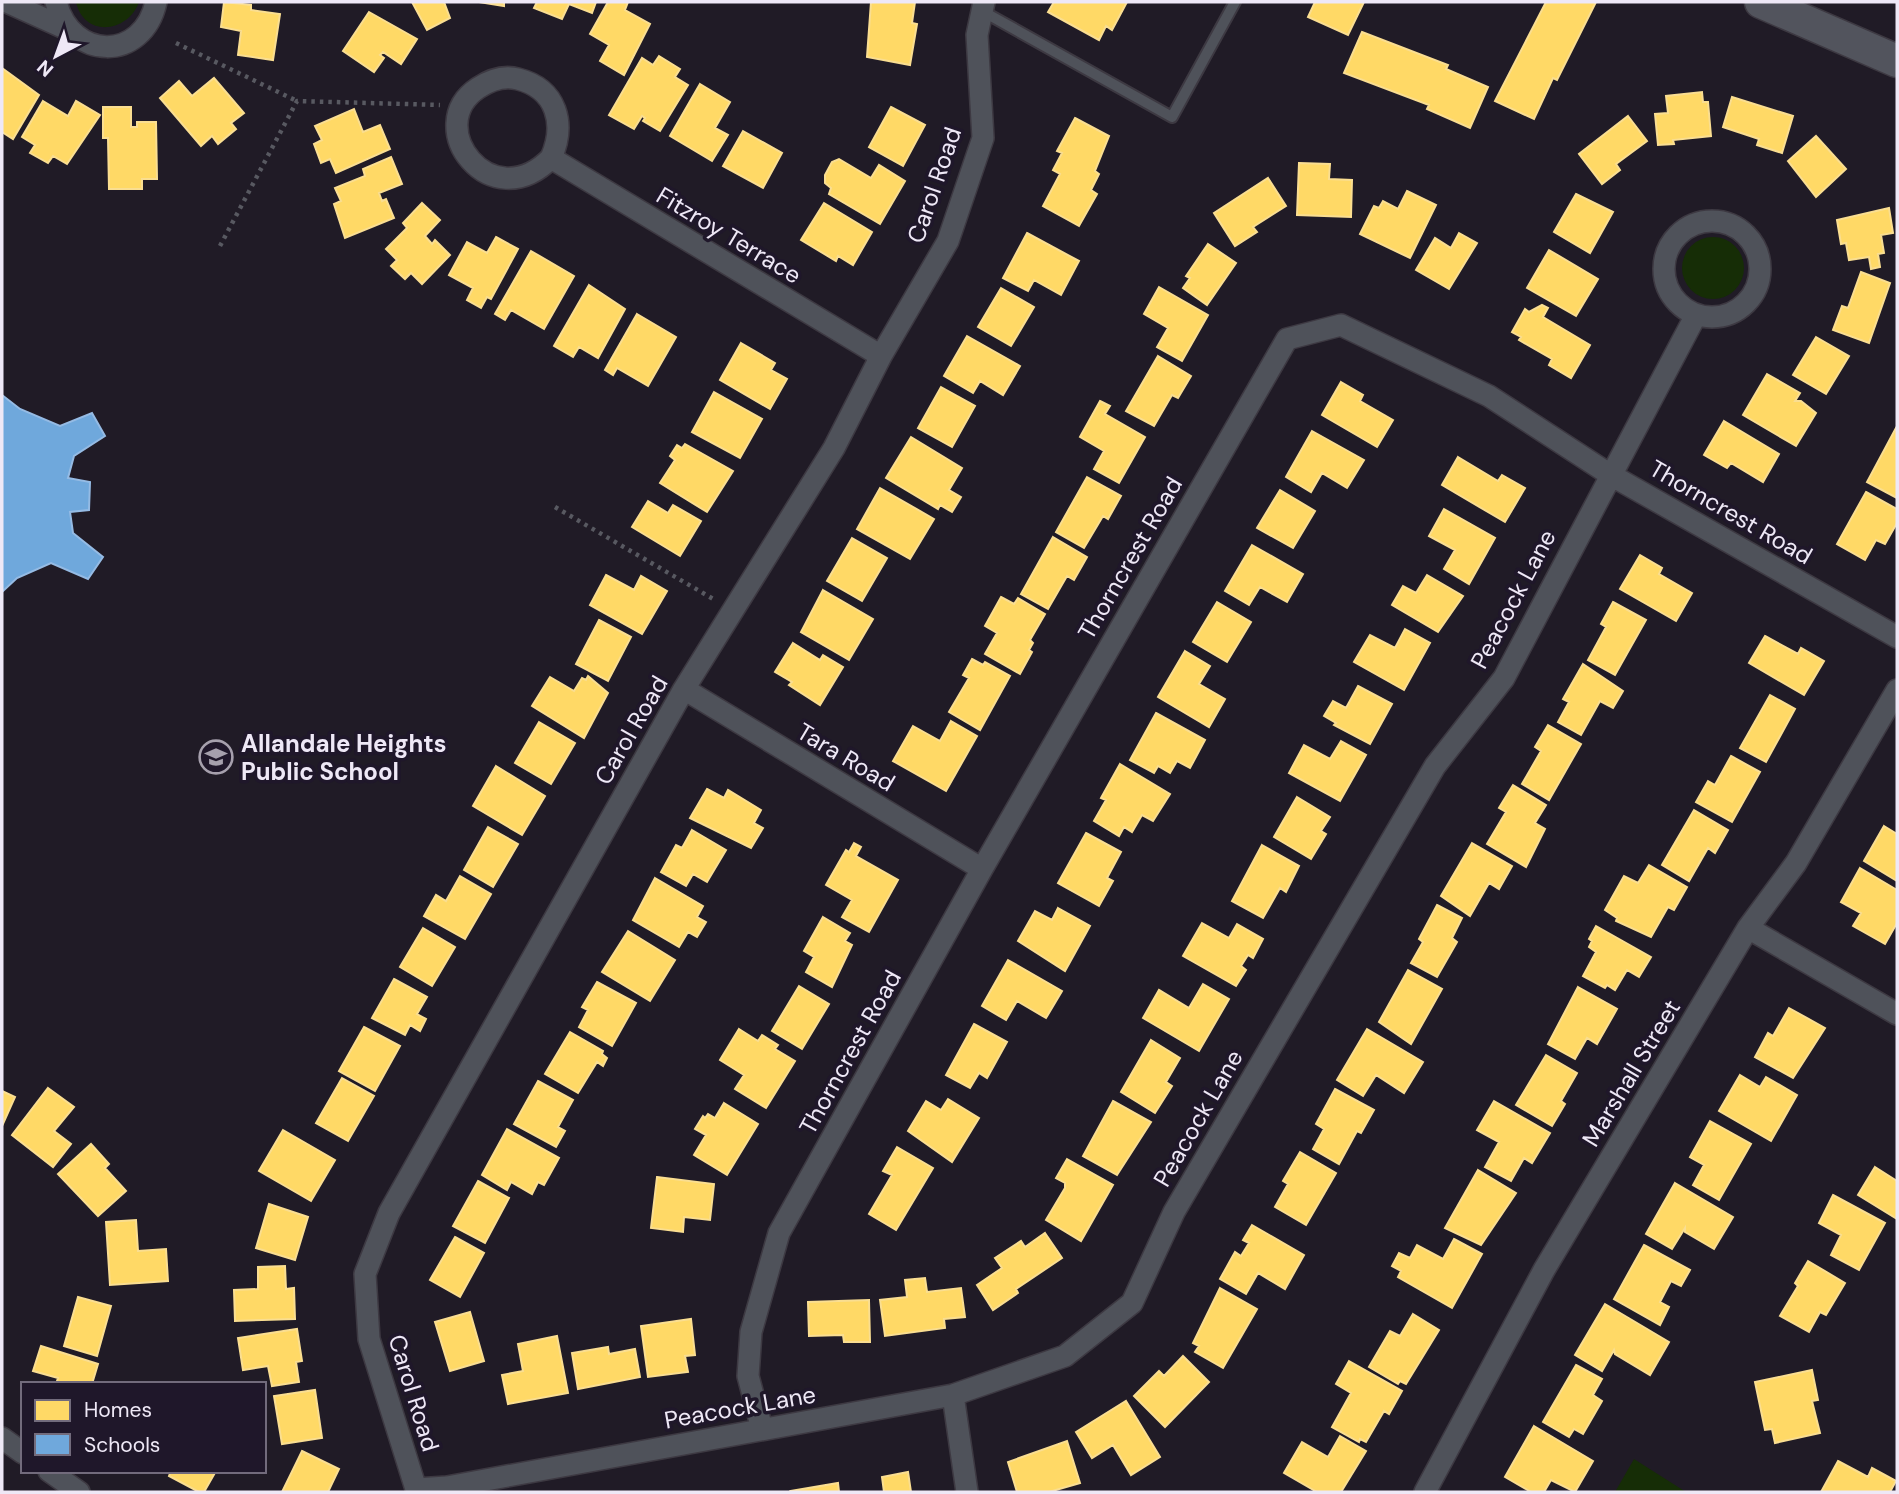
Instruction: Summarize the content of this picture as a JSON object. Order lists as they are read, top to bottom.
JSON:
{
  "streets": {
    "street": [
      "Carol Road",
      "Fitzroy Terrace",
      "Thorncrest Road",
      "Peacock Lane",
      "Tara Road",
      "Marshall Street"
    ]
  },
  "crossings": [
    ["Carol Road", "Fitzroy Terrace"],
    ["Carol Road", "Peacock Lane"],
    ["Carol Road", "Tara Road"],
    ["Thorncrest Road", "Peacock Lane"],
    ["Thorncrest Road", "Tara Road"]
  ],
  "places": {
    "school or university": ["Allandale Heights Public School"]
  },
  "legend": ["Homes", "Schools"],
  "north": "bottom left"
}
